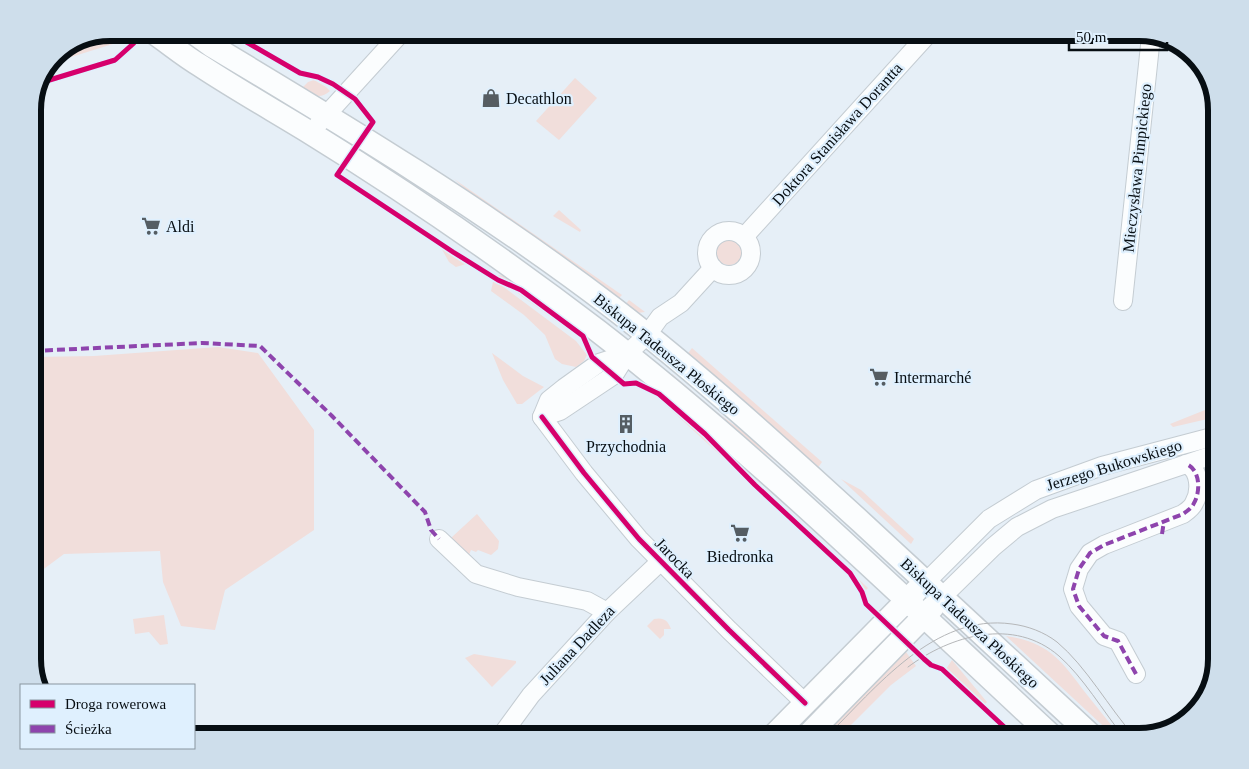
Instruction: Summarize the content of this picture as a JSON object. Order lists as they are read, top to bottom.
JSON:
{
  "streets": {
    "main road": ["Biskupa Tadeusza Płoskiego"],
    "street": [
      "Doktora Stanisława Dorantta",
      "Mieczysława Pimpickiego",
      "Jerzego Bukowskiego",
      "Jarocka",
      "Juliana Dadleza"
    ]
  },
  "crossings": [
    ["Biskupa Tadeusza Płoskiego", "Jerzego Bukowskiego"],
    ["Biskupa Tadeusza Płoskiego", "Jarocka"],
    ["Jarocka", "Juliana Dadleza"]
  ],
  "places": {
    "shop": ["Decathlon"],
    "supermarket": ["Aldi", "Intermarché", "Biedronka"],
    "building": ["Przychodnia"]
  },
  "legend": ["Droga rowerowa", "Ścieżka"],
  "scale_bar": "50 m"
}
